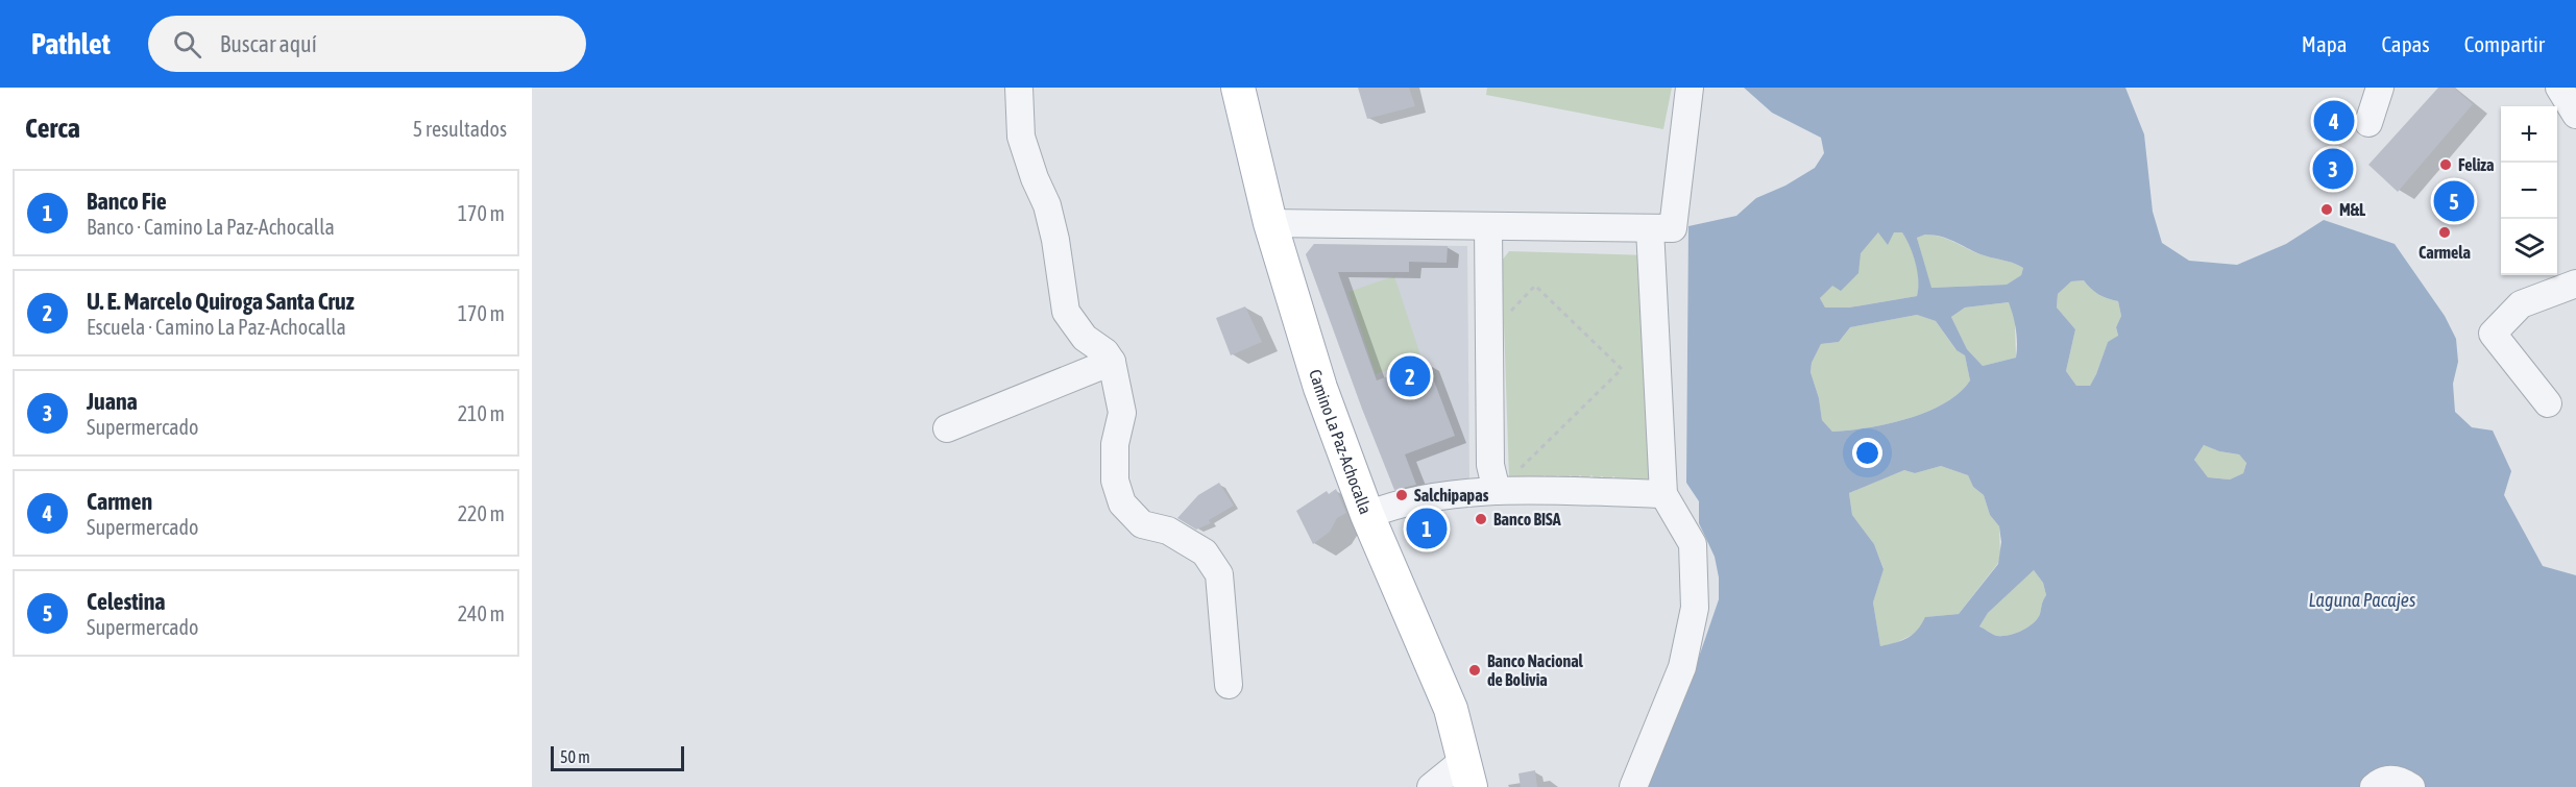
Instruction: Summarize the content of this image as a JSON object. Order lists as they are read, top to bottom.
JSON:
{
  "streets": {
    "main road": ["Camino La Paz-Achocalla"]
  },
  "water": ["Laguna Pacajes"],
  "places": [
    "Feliza",
    "M&L",
    "Carmela",
    "Salchipapas",
    "Banco BISA",
    "Banco Nacional de Bolivia"
  ],
  "scale_bar": "50 m",
  "page": {
    "header": "Pathlet",
    "search": "Buscar aquí",
    "nav": ["Mapa", "Capas", "Compartir"],
    "heading": ["Cerca", "5 resultados"],
    "pins": [
      "4",
      "3",
      "5",
      "2",
      "1"
    ],
    "map_buttons": ["+", "−"],
    "list": [
      {
        "mark": "1",
        "name": "Banco Fie",
        "note": "Banco · Camino La Paz-Achocalla",
        "value": "170 m"
      },
      {
        "mark": "2",
        "name": "U. E. Marcelo Quiroga Santa Cruz",
        "note": "Escuela · Camino La Paz-Achocalla",
        "value": "170 m"
      },
      {
        "mark": "3",
        "name": "Juana",
        "note": "Supermercado",
        "value": "210 m"
      },
      {
        "mark": "4",
        "name": "Carmen",
        "note": "Supermercado",
        "value": "220 m"
      },
      {
        "mark": "5",
        "name": "Celestina",
        "note": "Supermercado",
        "value": "240 m"
      }
    ],
    "scale": "50 m"
  }
}
